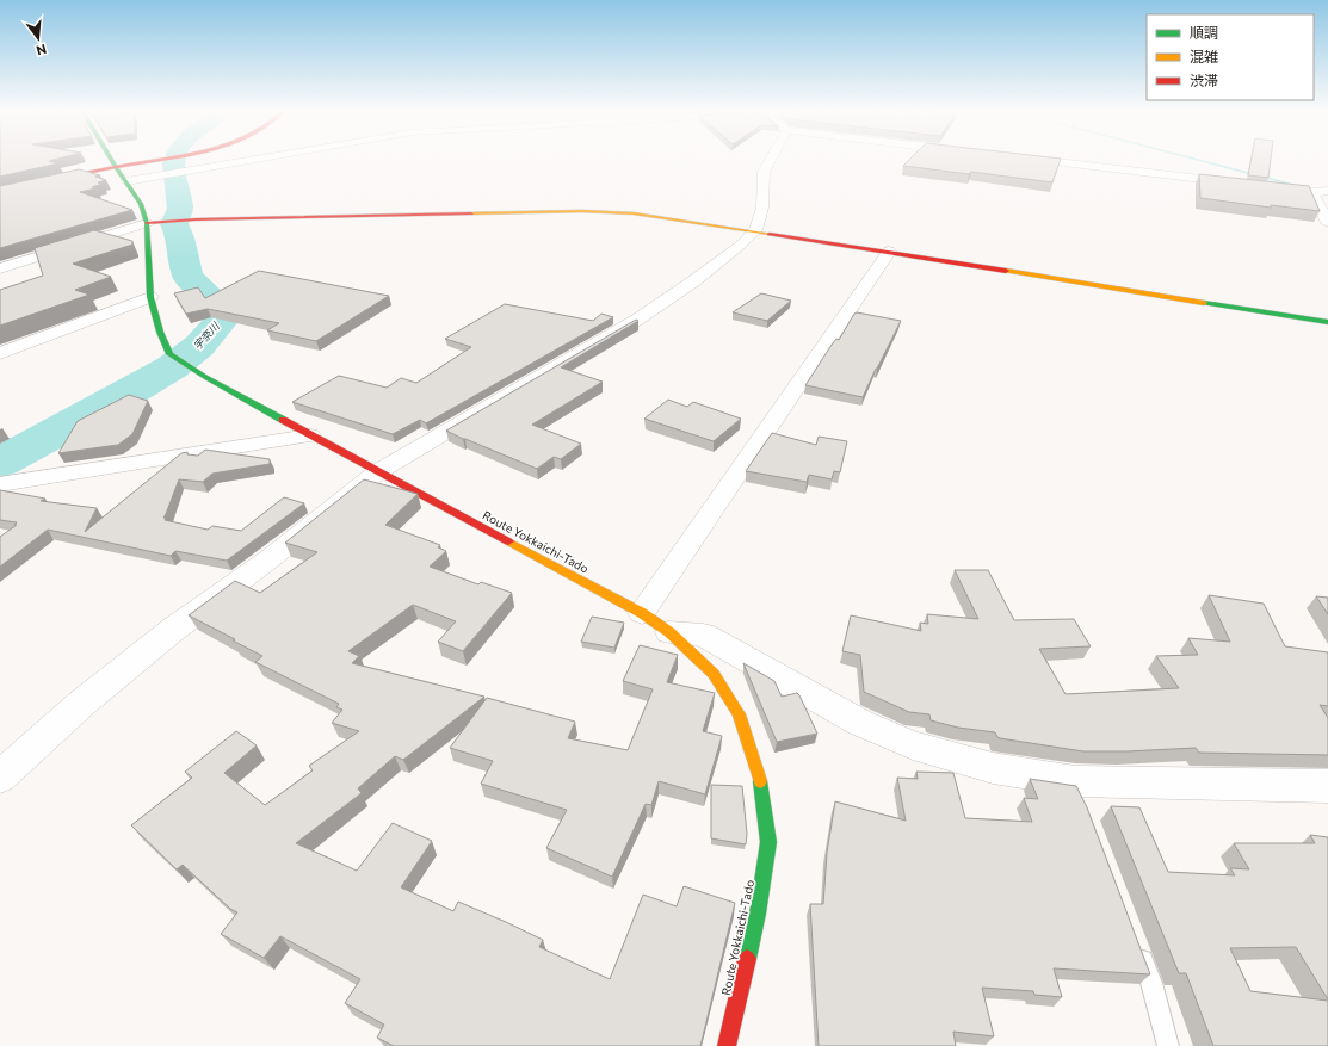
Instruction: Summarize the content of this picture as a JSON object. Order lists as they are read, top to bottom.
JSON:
{
  "streets": {
    "main road": ["Route Yokkaichi-Tado"]
  },
  "water": ["宇奈川"],
  "legend": ["順調", "混雑", "渋滞"],
  "north": "bottom"
}
